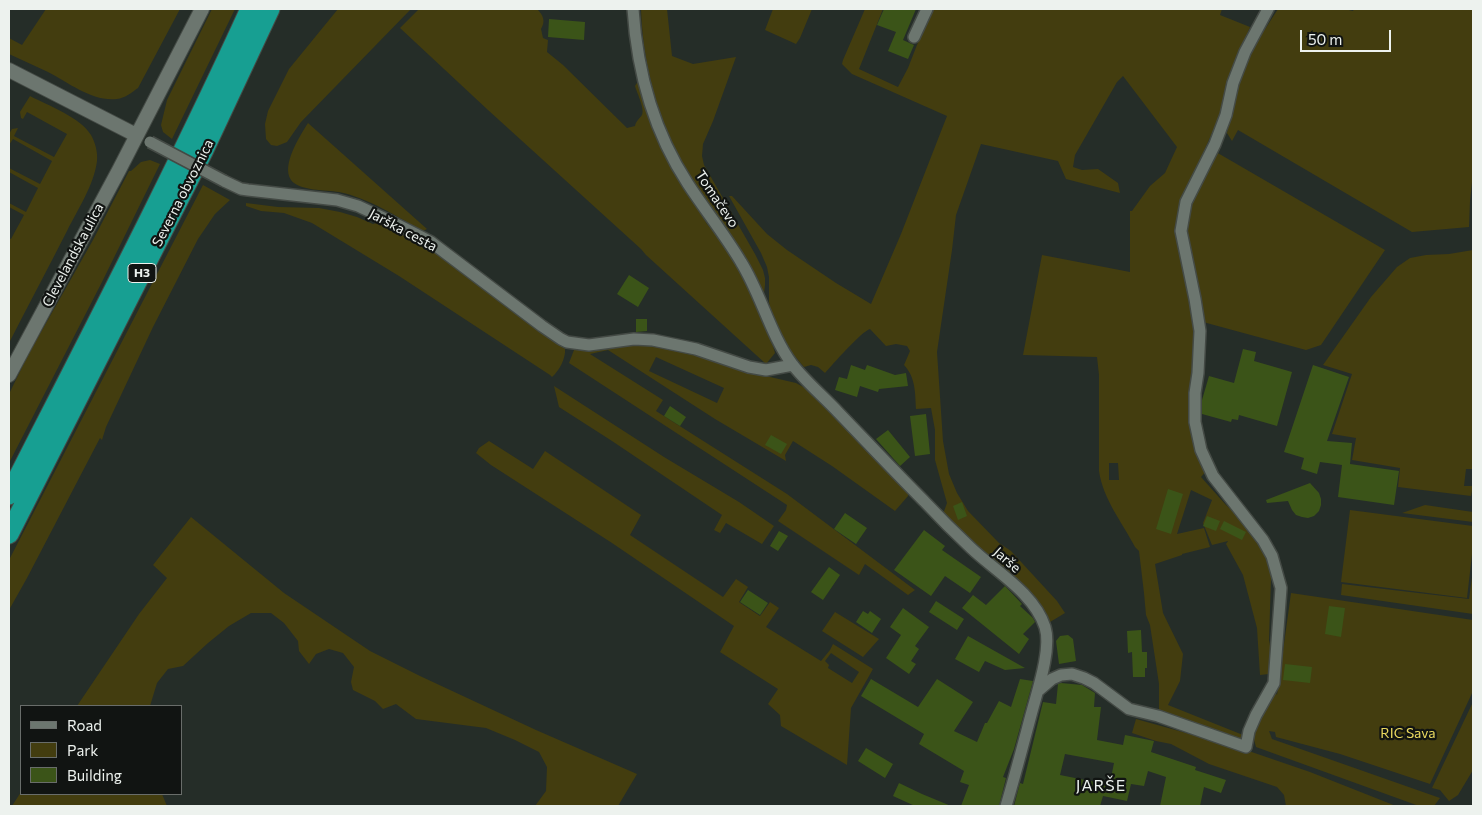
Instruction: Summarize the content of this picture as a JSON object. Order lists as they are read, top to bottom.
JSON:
{
  "streets": {
    "highway": ["Severna obvoznica", "H3"],
    "street": [
      "Tomačevo",
      "Jarška cesta",
      "Clevelandska ulica",
      "Jarše"
    ]
  },
  "crossings": [
    ["Tomačevo", "Jarška cesta"],
    ["Tomačevo", "Jarše"],
    ["Jarška cesta", "Clevelandska ulica"]
  ],
  "districts": ["JARŠE"],
  "parks": ["RIC Sava"],
  "legend": ["Road", "Park", "Building"],
  "scale_bar": "50 m"
}
